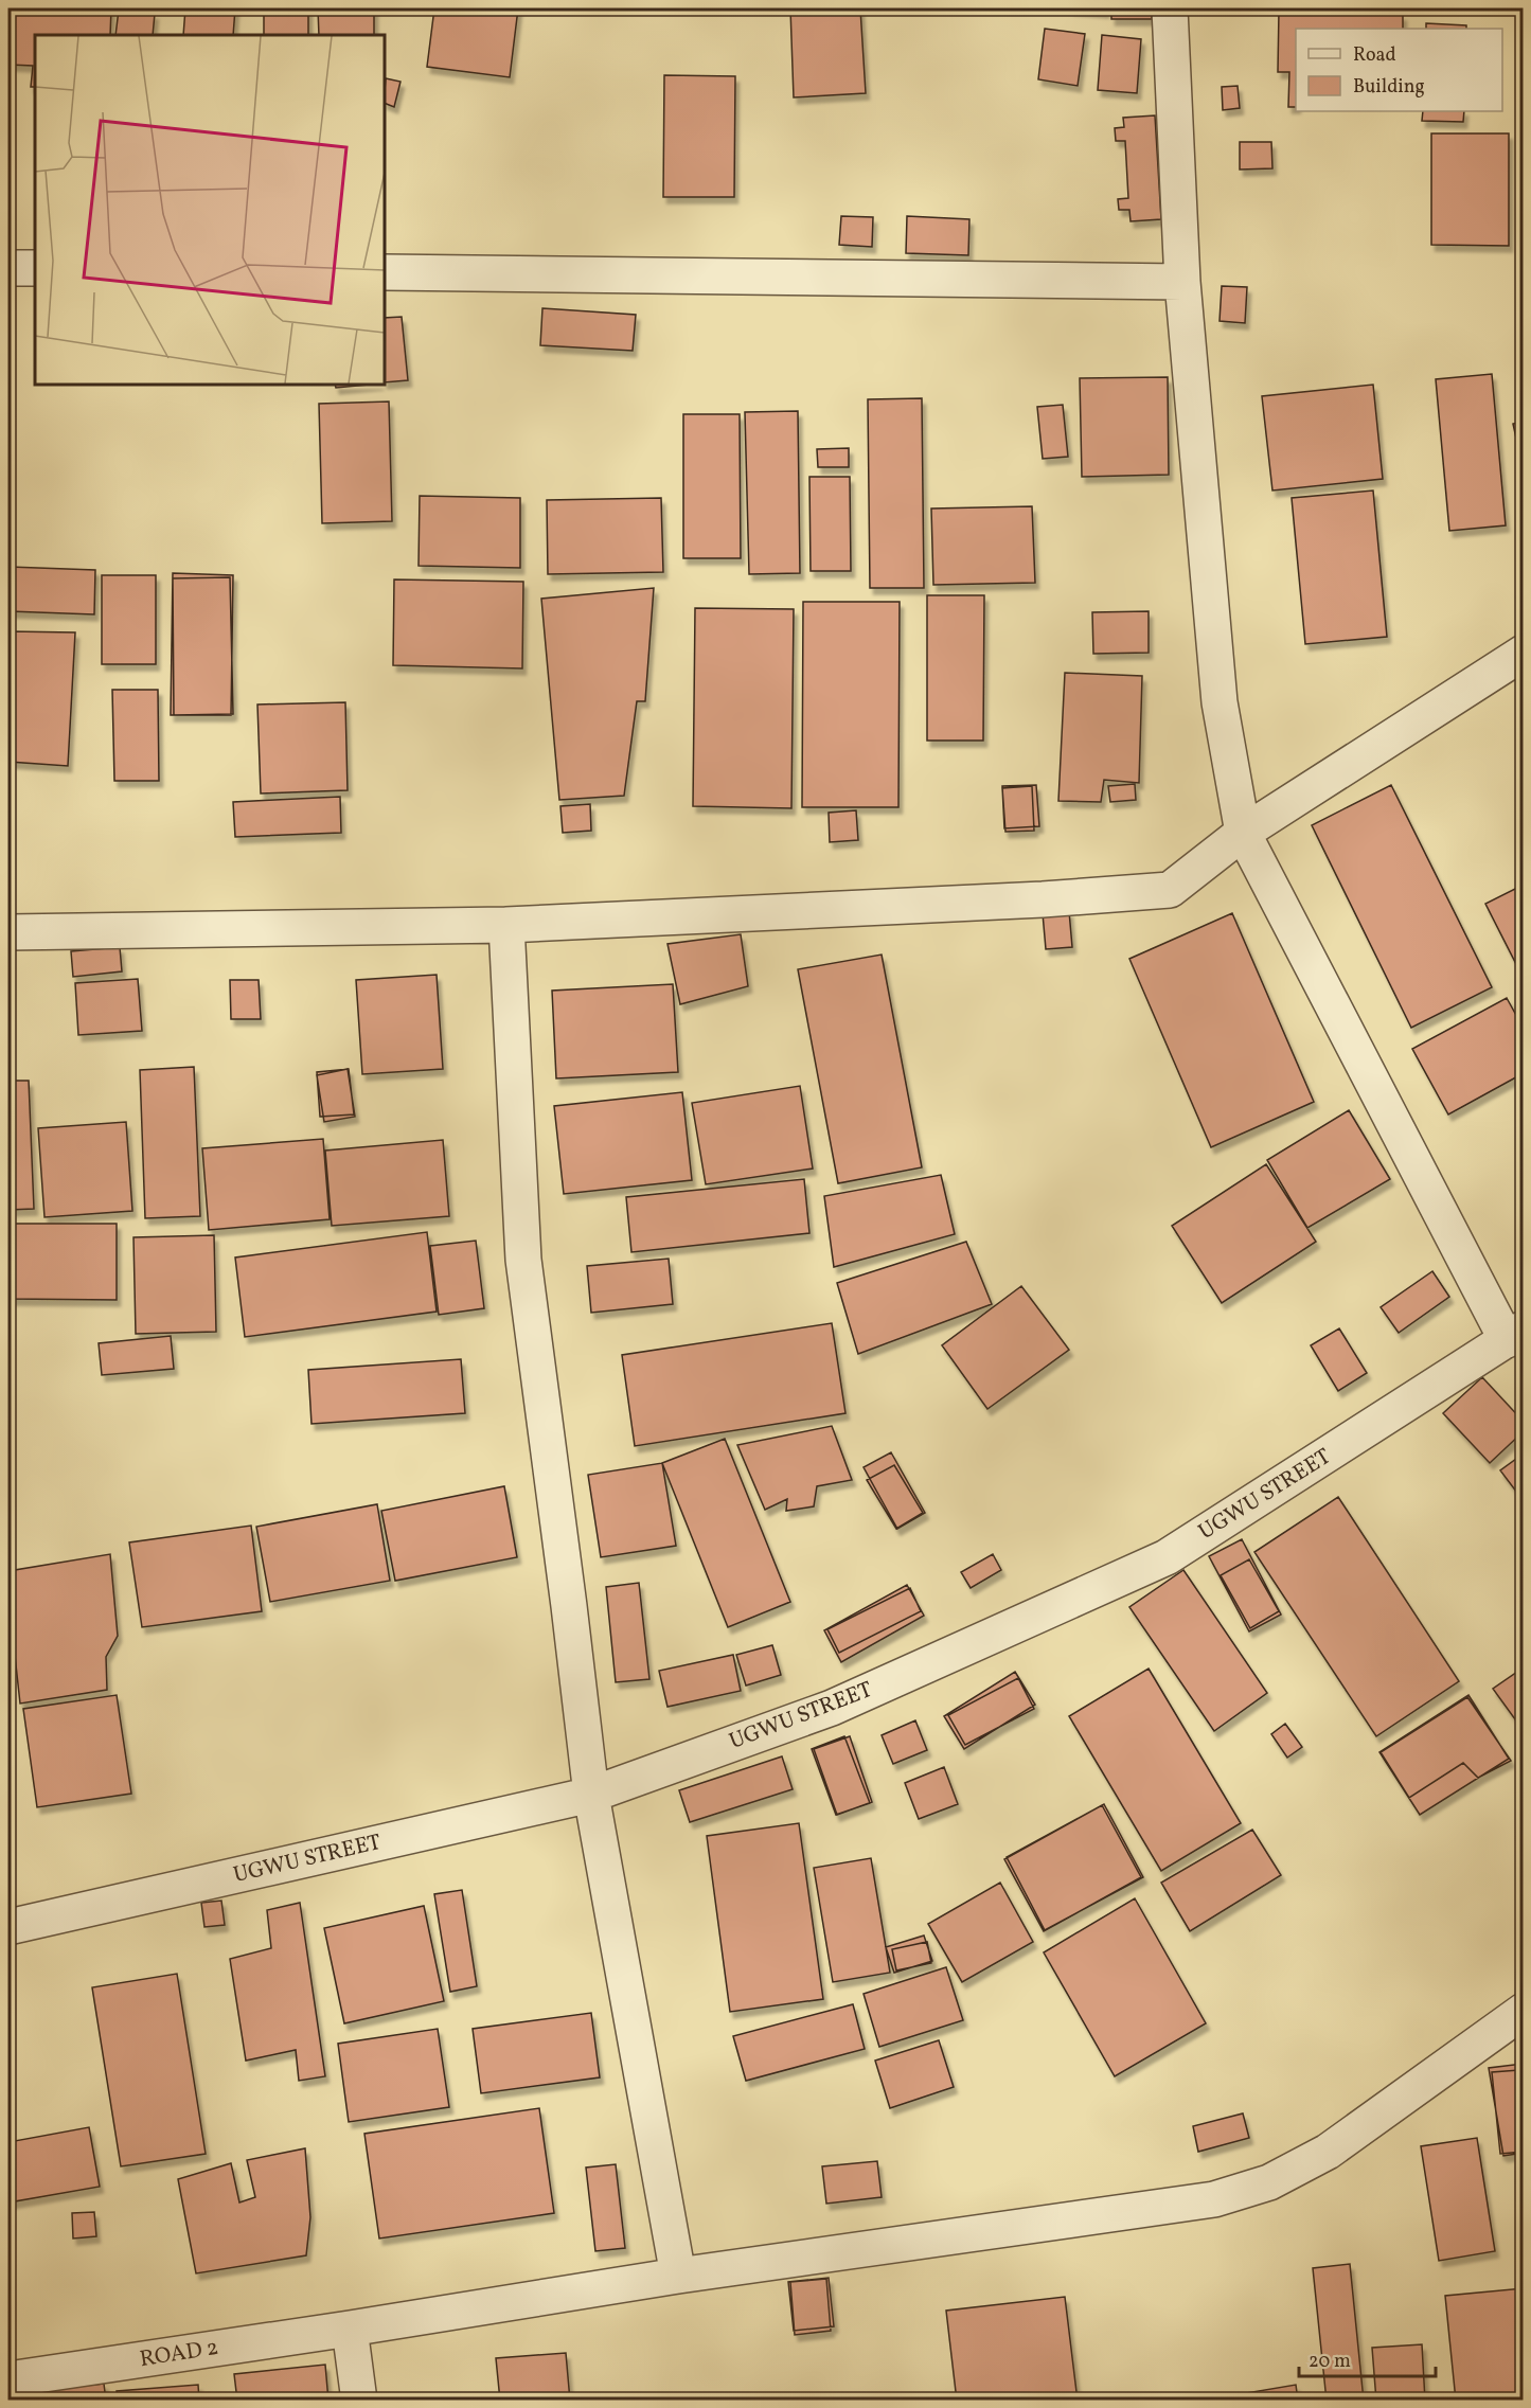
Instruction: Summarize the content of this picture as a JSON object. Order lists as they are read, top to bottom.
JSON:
{
  "streets": {
    "street": ["UGWU STREET", "ROAD 2"]
  },
  "legend": ["Road", "Building"],
  "scale_bar": "20 m"
}
